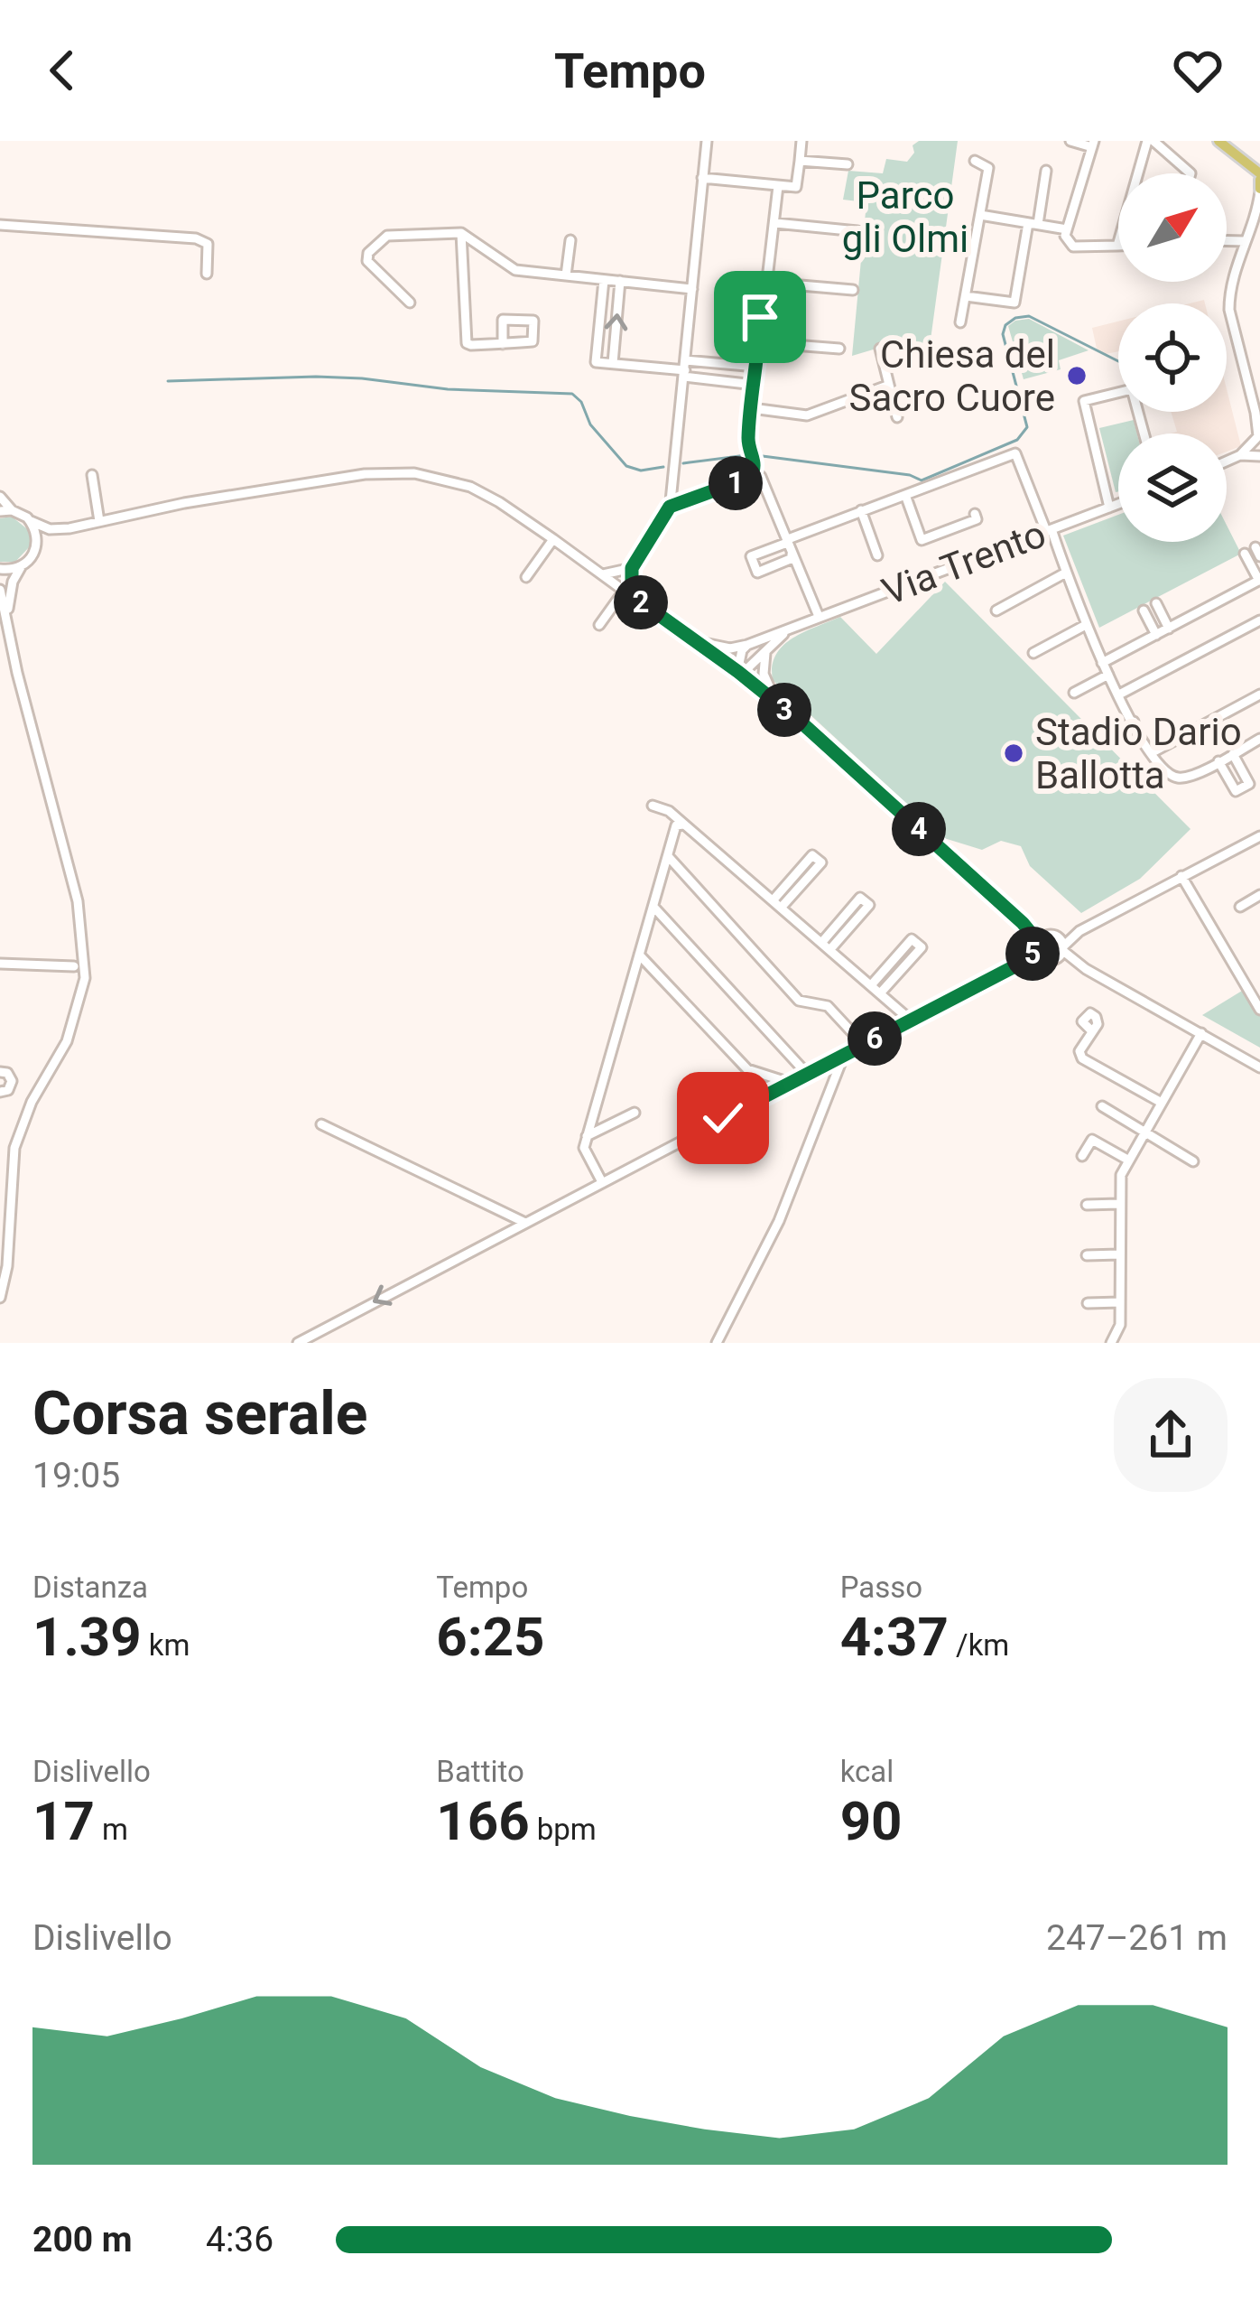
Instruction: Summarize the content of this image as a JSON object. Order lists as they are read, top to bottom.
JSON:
{
  "streets": {
    "street": ["Via Trento"]
  },
  "parks": ["Parco gli Olmi"],
  "places": ["Chiesa del Sacro Cuore", "Stadio Dario Ballotta"],
  "north": "top right",
  "page": {
    "header": "Tempo",
    "pins": [
      "1",
      "2",
      "3",
      "4",
      "5",
      "6"
    ],
    "heading": ["Corsa serale", "19:05"],
    "stats": [
      ["Distanza", "1.39 km"],
      ["Tempo", "6:25"],
      ["Passo", "4:37 /km"],
      ["Dislivello", "17 m"],
      ["Battito", "166 bpm"],
      ["kcal", "90"]
    ],
    "chart": ["Dislivello", "247–261 m"],
    "list": [
      {
        "name": "200 m",
        "note": "4:36"
      }
    ]
  }
}
